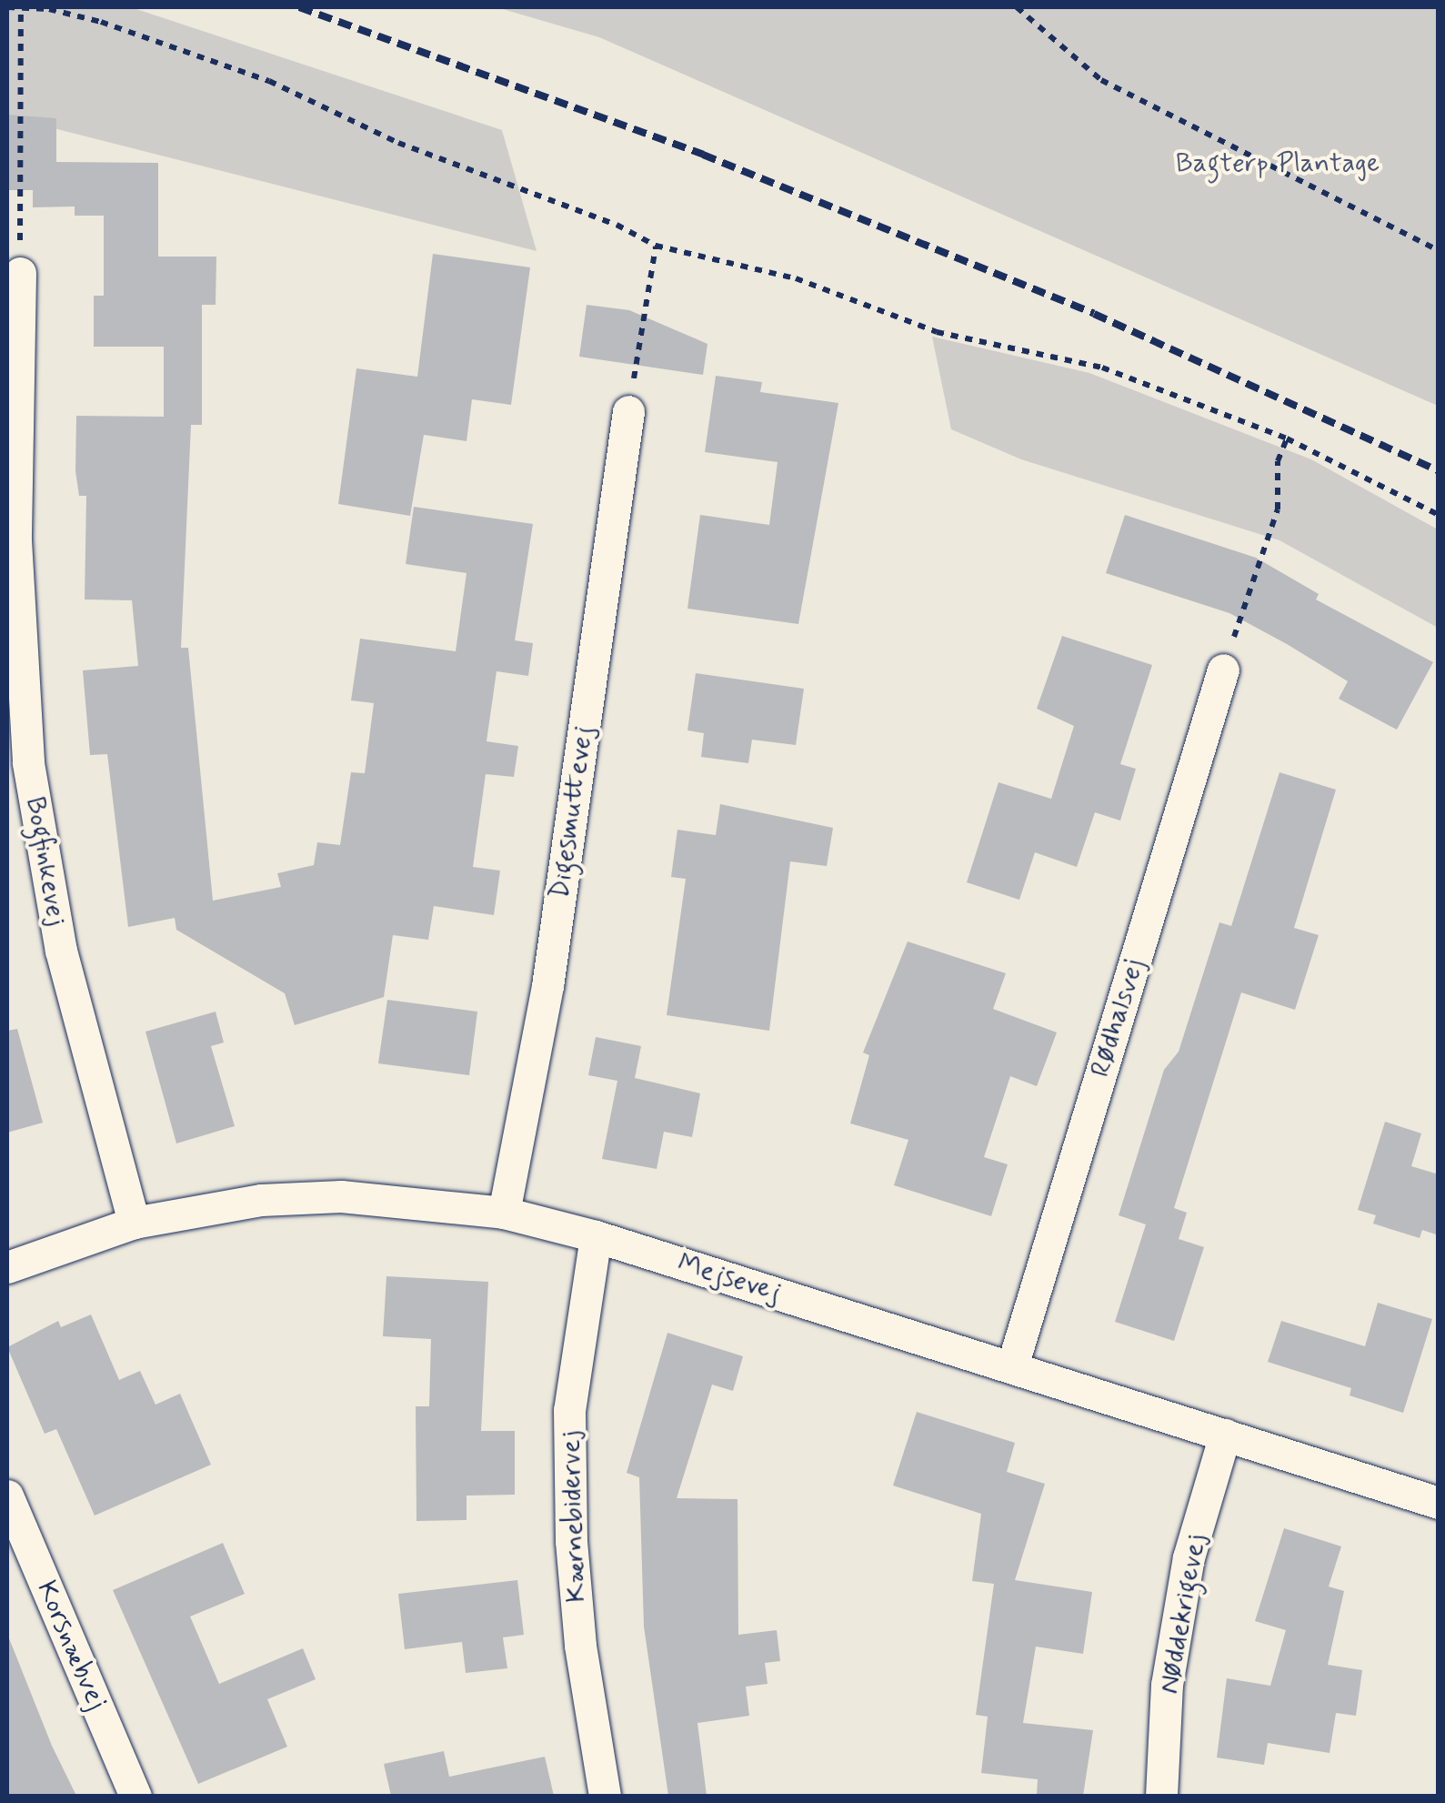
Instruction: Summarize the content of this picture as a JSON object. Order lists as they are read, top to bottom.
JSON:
{
  "streets": {
    "street": [
      "Digesmuttevej",
      "Bogfinkevej",
      "Rødhalsvej",
      "Mejsevej",
      "Kærnebidervej",
      "Nøddekrigevej",
      "Korsnæbvej"
    ]
  },
  "crossings": [
    ["Digesmuttevej", "Mejsevej"],
    ["Bogfinkevej", "Mejsevej"],
    ["Rødhalsvej", "Mejsevej"],
    ["Mejsevej", "Kærnebidervej"],
    ["Mejsevej", "Nøddekrigevej"]
  ],
  "parks": ["Bagterp Plantage"]
}
